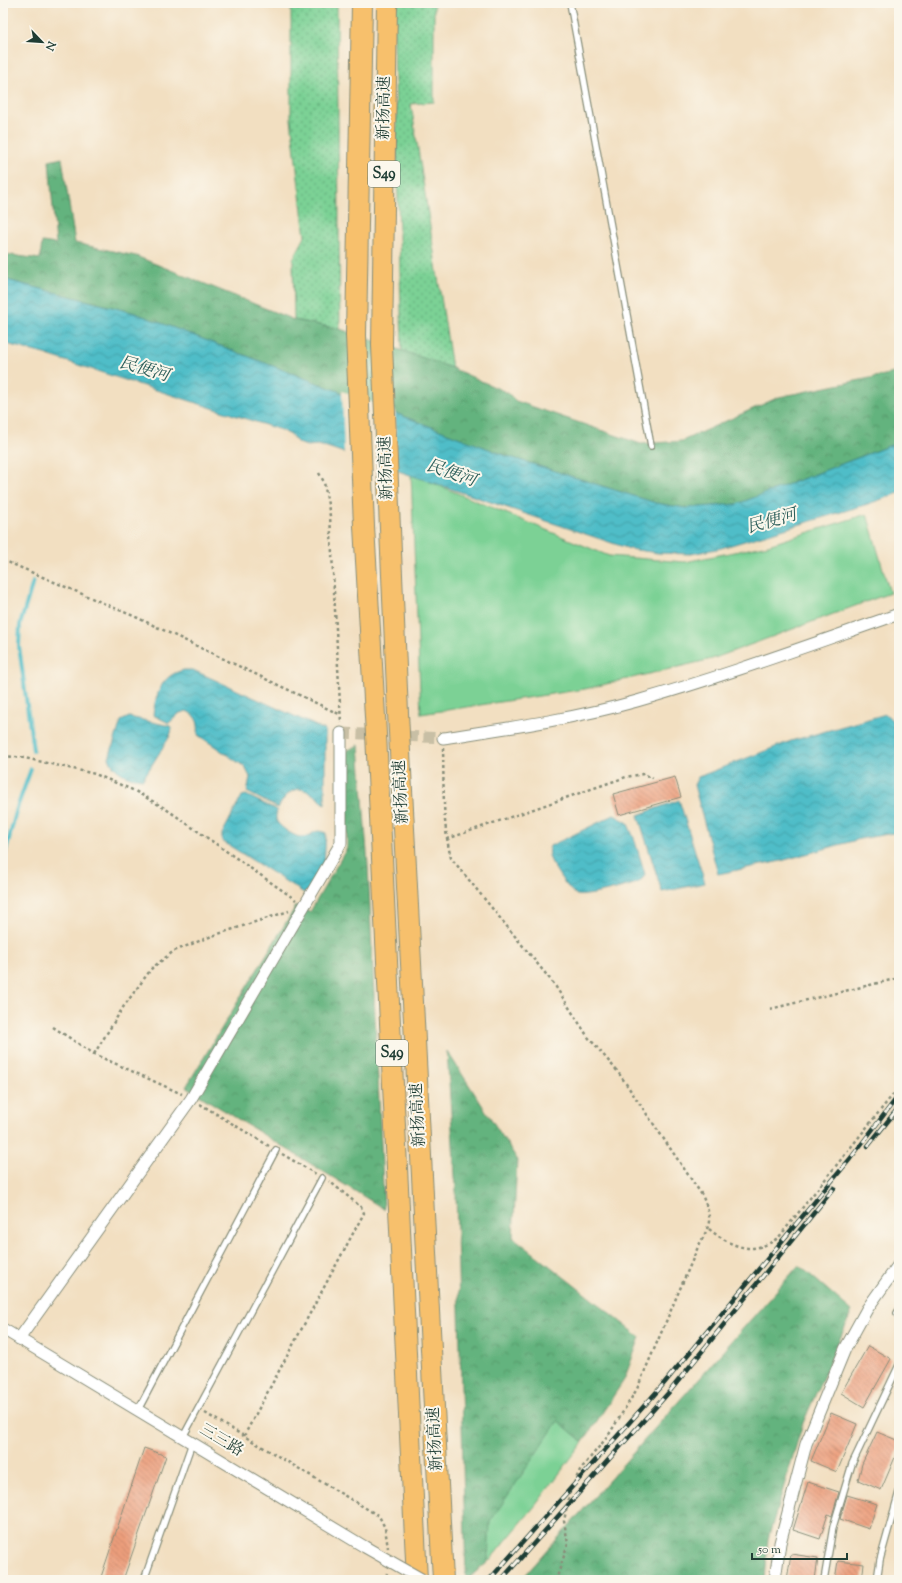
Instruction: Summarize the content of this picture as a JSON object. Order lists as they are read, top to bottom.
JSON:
{
  "streets": {
    "highway": ["新扬高速", "S49"],
    "street": ["三三路"]
  },
  "water": ["民便河"],
  "scale_bar": "50 m",
  "north": "bottom right"
}
